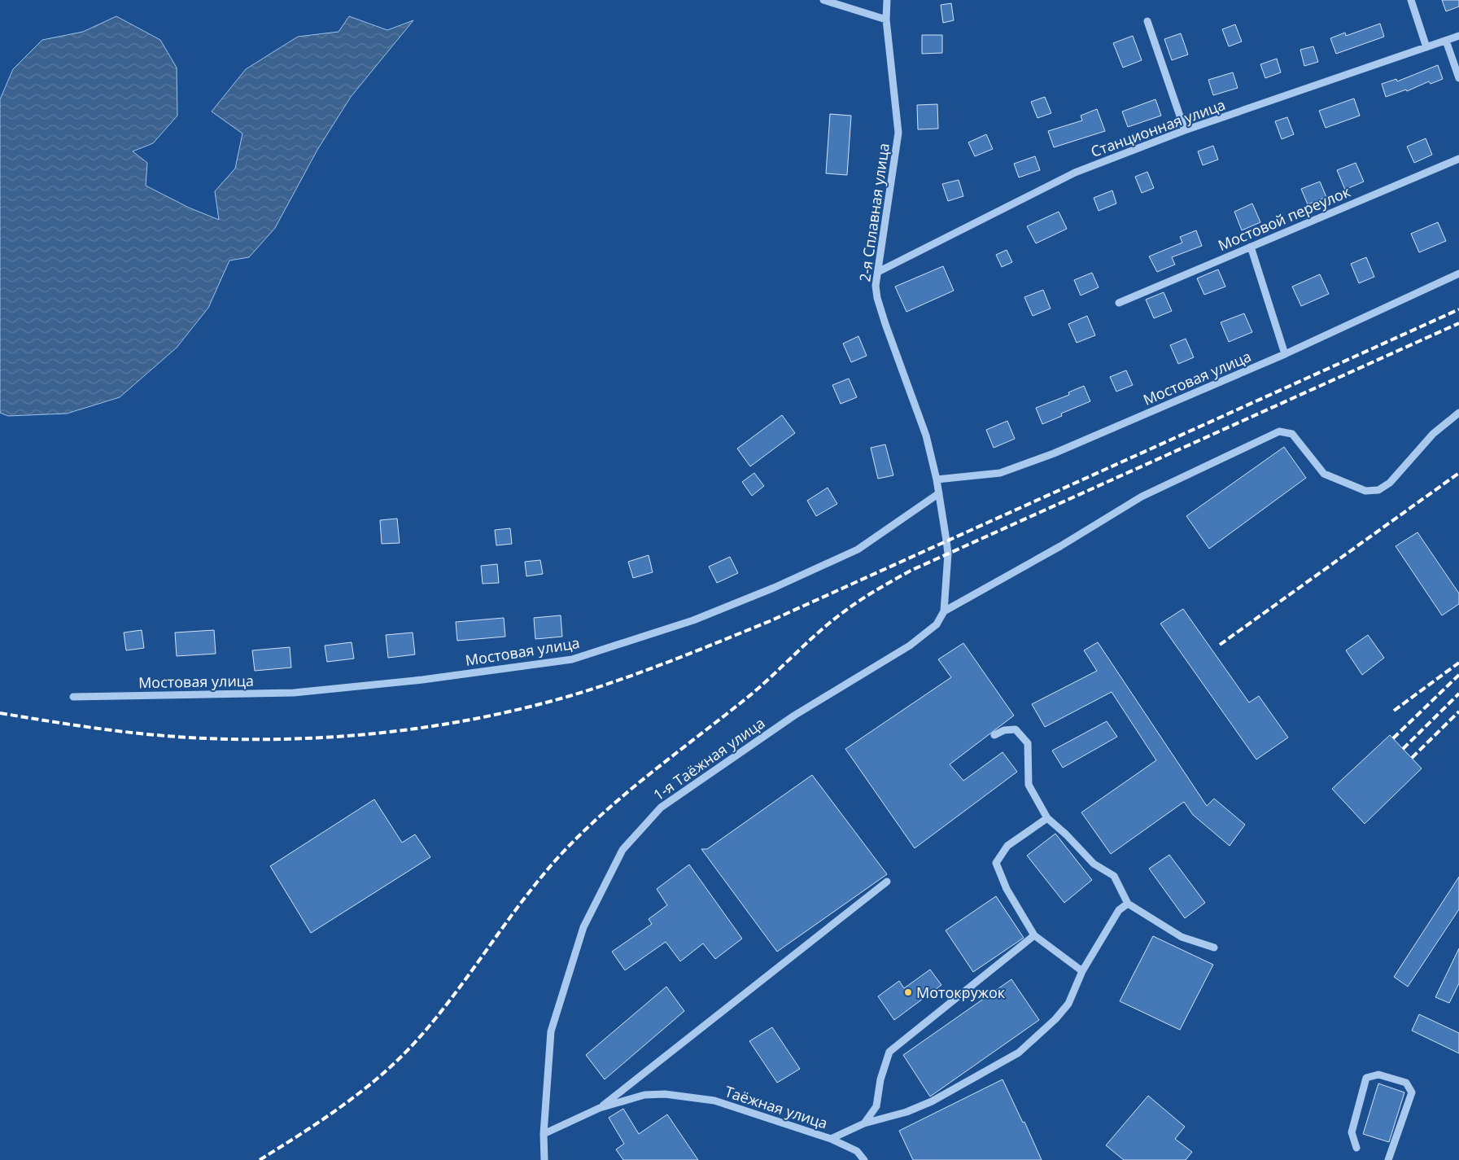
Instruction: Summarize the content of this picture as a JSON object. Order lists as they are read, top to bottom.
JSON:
{
  "streets": {
    "street": [
      "Станционная улица",
      "2-я Сплавная улица",
      "Мостовой переулок",
      "Мостовая улица",
      "1-я Таёжная улица",
      "Таёжная улица"
    ]
  },
  "crossings": [
    ["Станционная улица", "2-я Сплавная улица"],
    ["2-я Сплавная улица", "Мостовая улица"],
    ["2-я Сплавная улица", "1-я Таёжная улица"],
    ["1-я Таёжная улица", "Таёжная улица"]
  ],
  "places": ["Мотокружок"]
}
